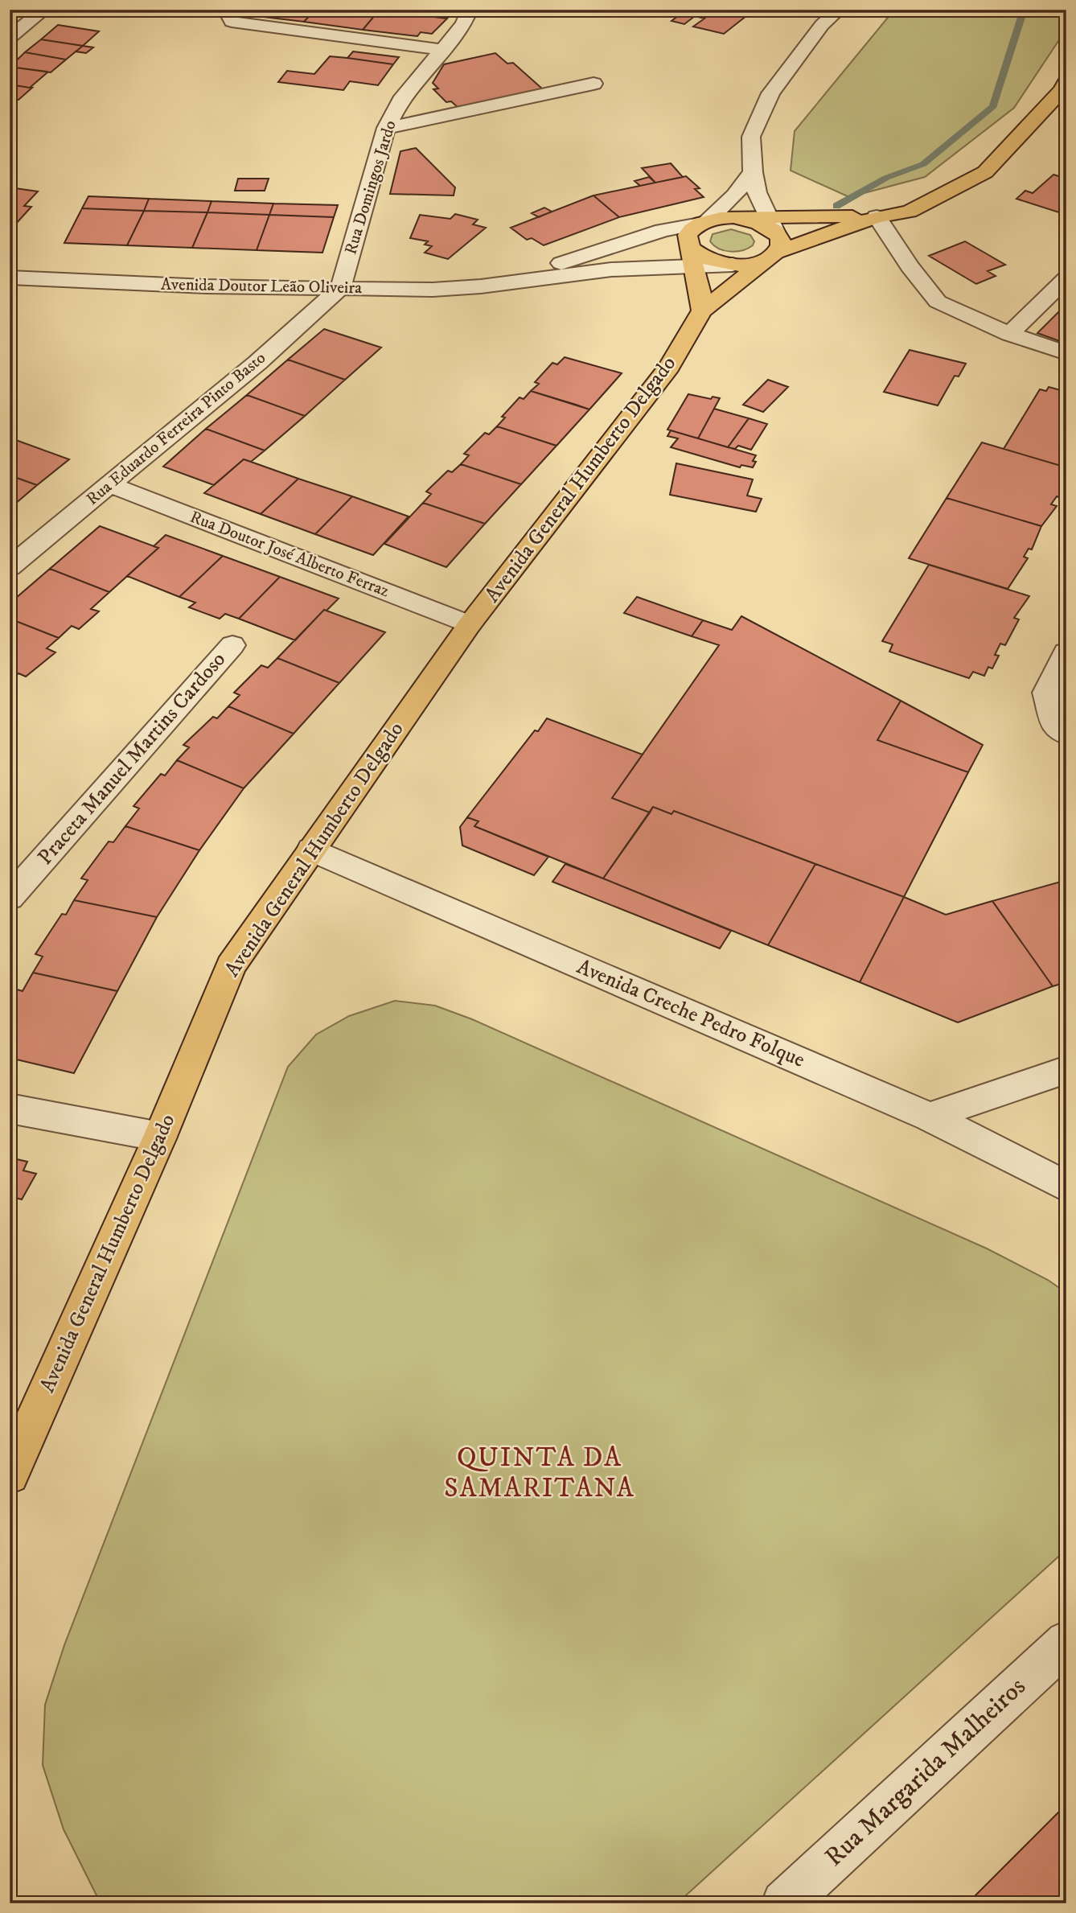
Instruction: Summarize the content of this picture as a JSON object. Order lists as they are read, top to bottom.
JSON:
{
  "streets": {
    "main road": ["Avenida General Humberto Delgado"],
    "street": [
      "Rua Domingos Jardo",
      "Avenida Doutor Leão Oliveira",
      "Rua Eduardo Ferreira Pinto Basto",
      "Rua Doutor José Alberto Ferraz",
      "Praceta Manuel Martins Cardoso",
      "Avenida Creche Pedro Folque",
      "Rua Margarida Malheiros"
    ]
  },
  "crossings": [
    ["Rua Domingos Jardo", "Avenida Doutor Leão Oliveira"],
    ["Rua Domingos Jardo", "Rua Eduardo Ferreira Pinto Basto"],
    ["Avenida Doutor Leão Oliveira", "Rua Eduardo Ferreira Pinto Basto"],
    ["Rua Eduardo Ferreira Pinto Basto", "Rua Doutor José Alberto Ferraz"],
    ["Avenida General Humberto Delgado", "Rua Doutor José Alberto Ferraz"],
    ["Avenida General Humberto Delgado", "Avenida Creche Pedro Folque"]
  ],
  "districts": ["QUINTA DA SAMARITANA"]
}
